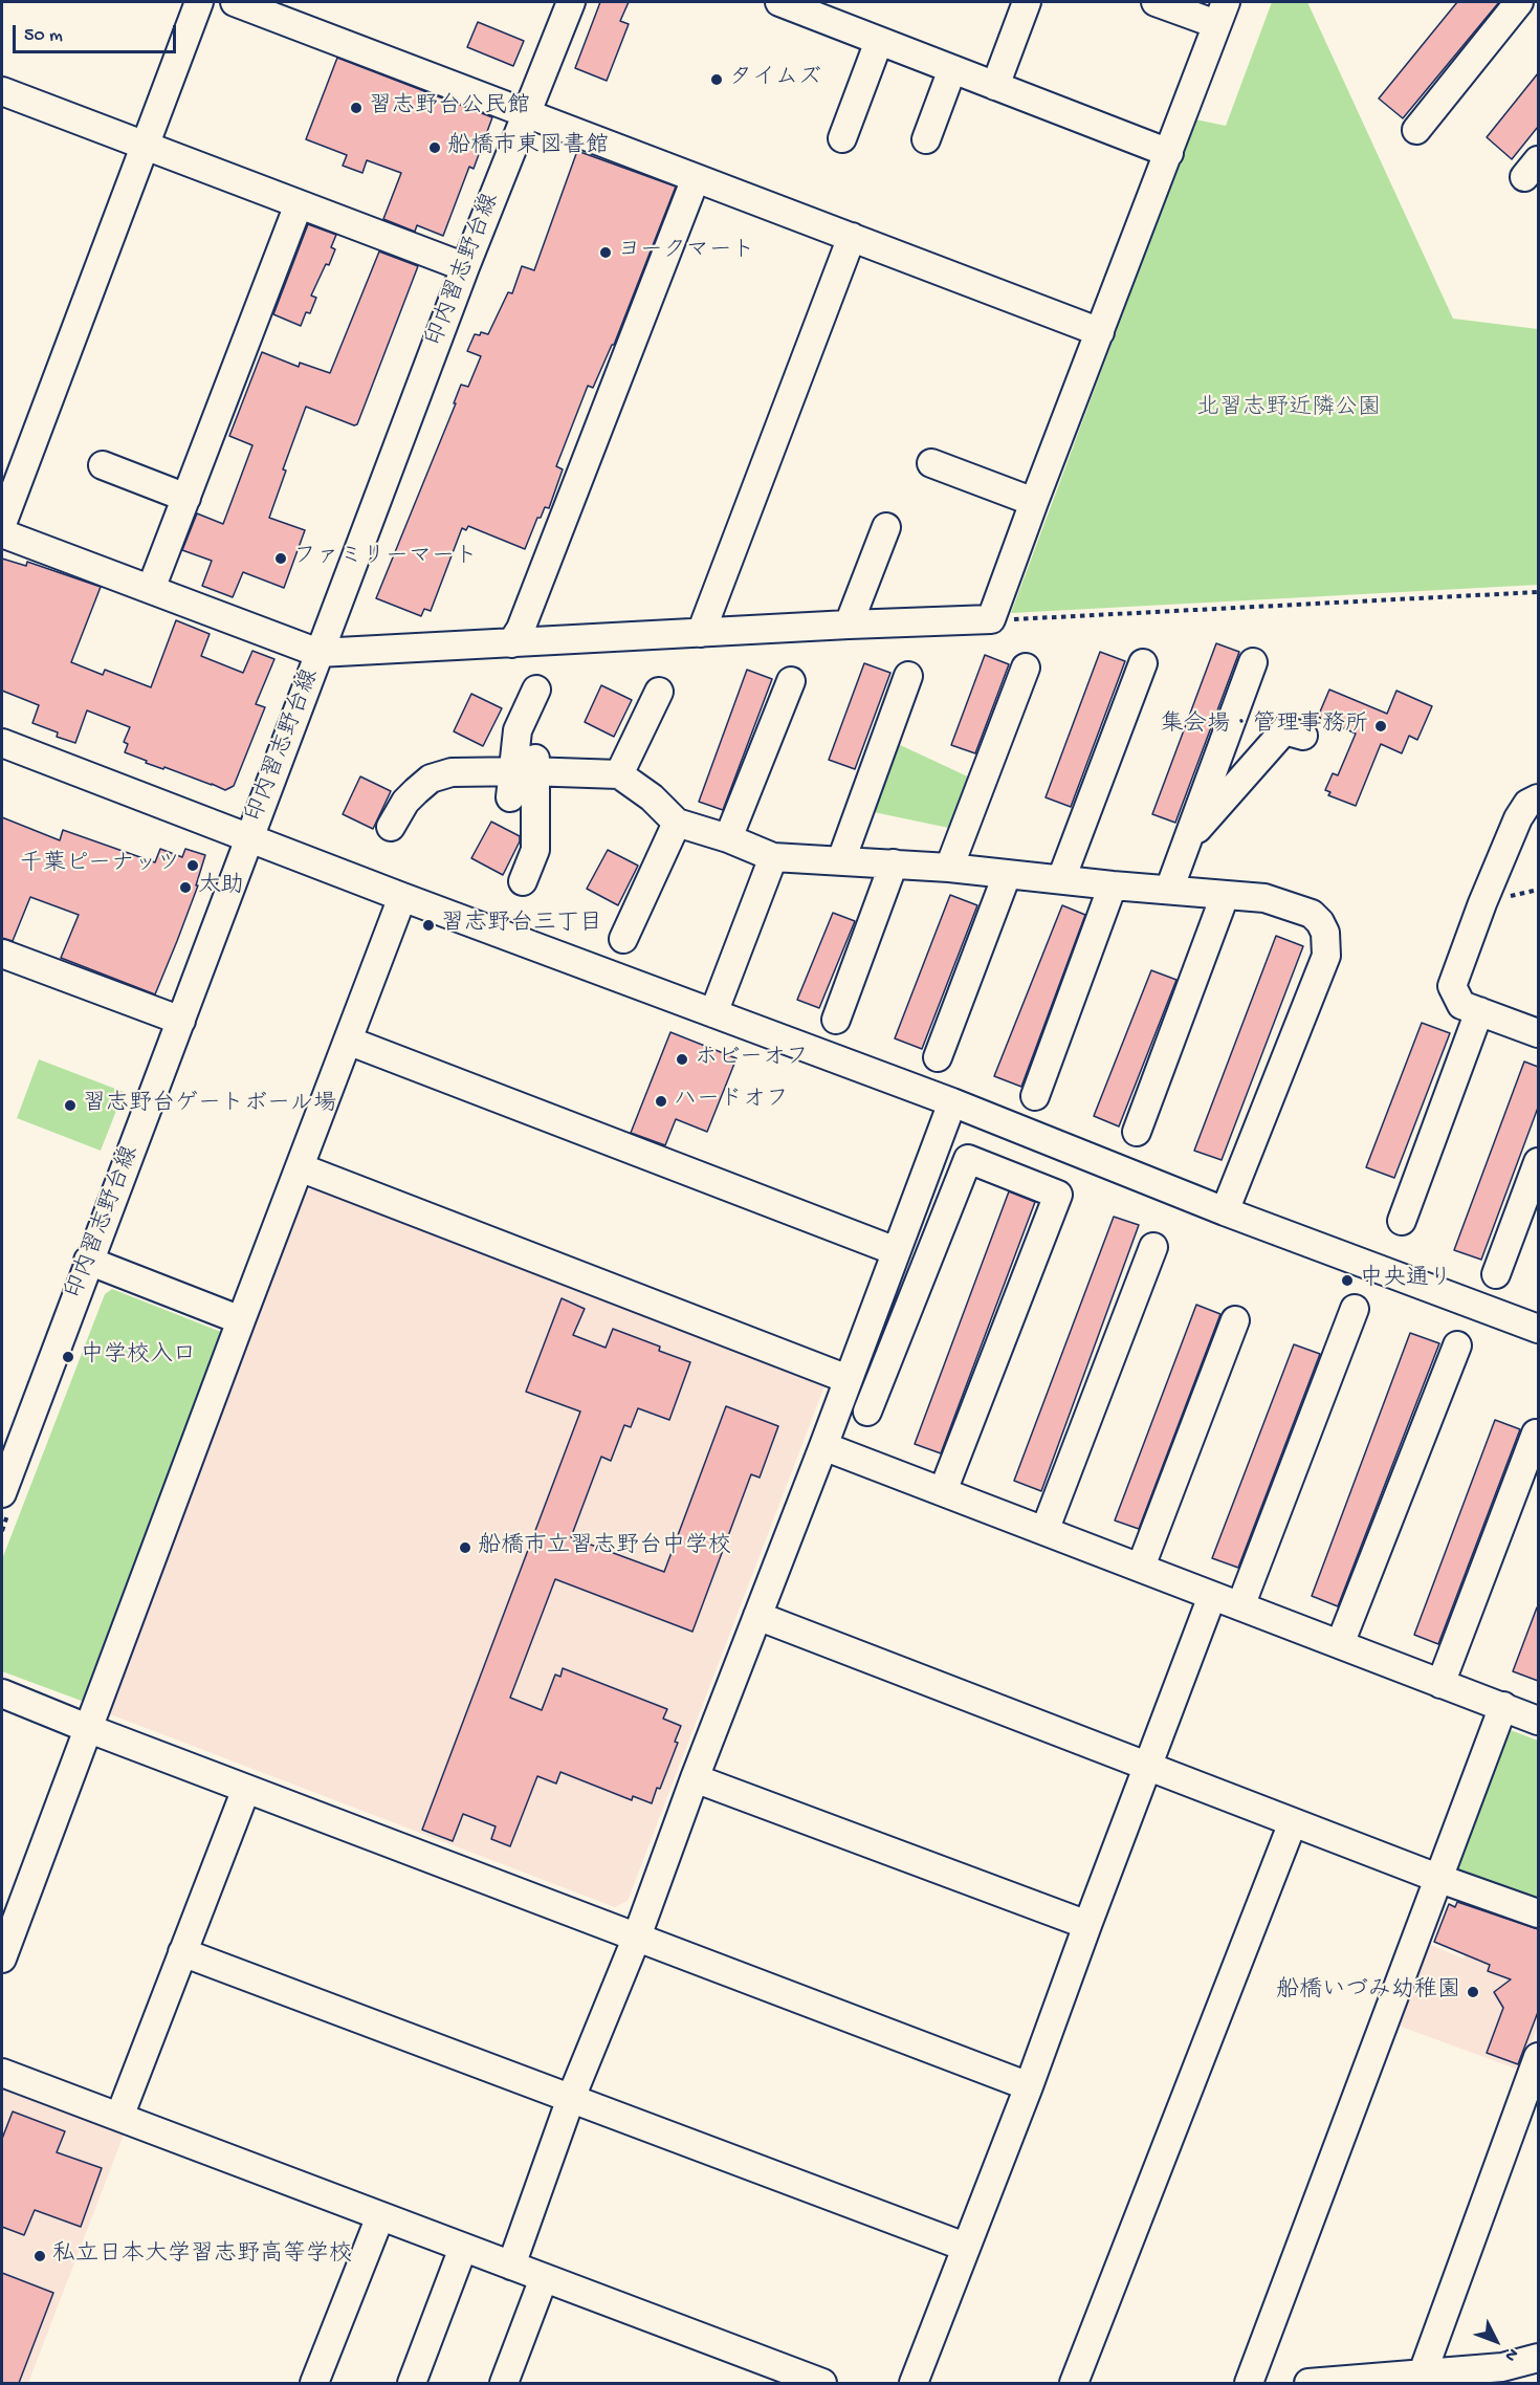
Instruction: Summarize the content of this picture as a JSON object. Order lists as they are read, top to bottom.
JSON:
{
  "streets": {
    "street": ["印内習志野台線"]
  },
  "parks": ["北習志野近隣公園"],
  "places": [
    "タイムズ",
    "習志野台公民館",
    "船橋市東図書館",
    "ヨークマート",
    "ファミリーマート",
    "集会場・管理事務所",
    "千葉ピーナッツ",
    "太助",
    "習志野台三丁目",
    "ホビーオフ",
    "ハードオフ",
    "習志野台ゲートボール場",
    "中央通り",
    "中学校入口",
    "船橋市立習志野台中学校",
    "船橋いづみ幼稚園",
    "私立日本大学習志野高等学校"
  ],
  "scale_bar": "50 m",
  "north": "bottom right"
}
